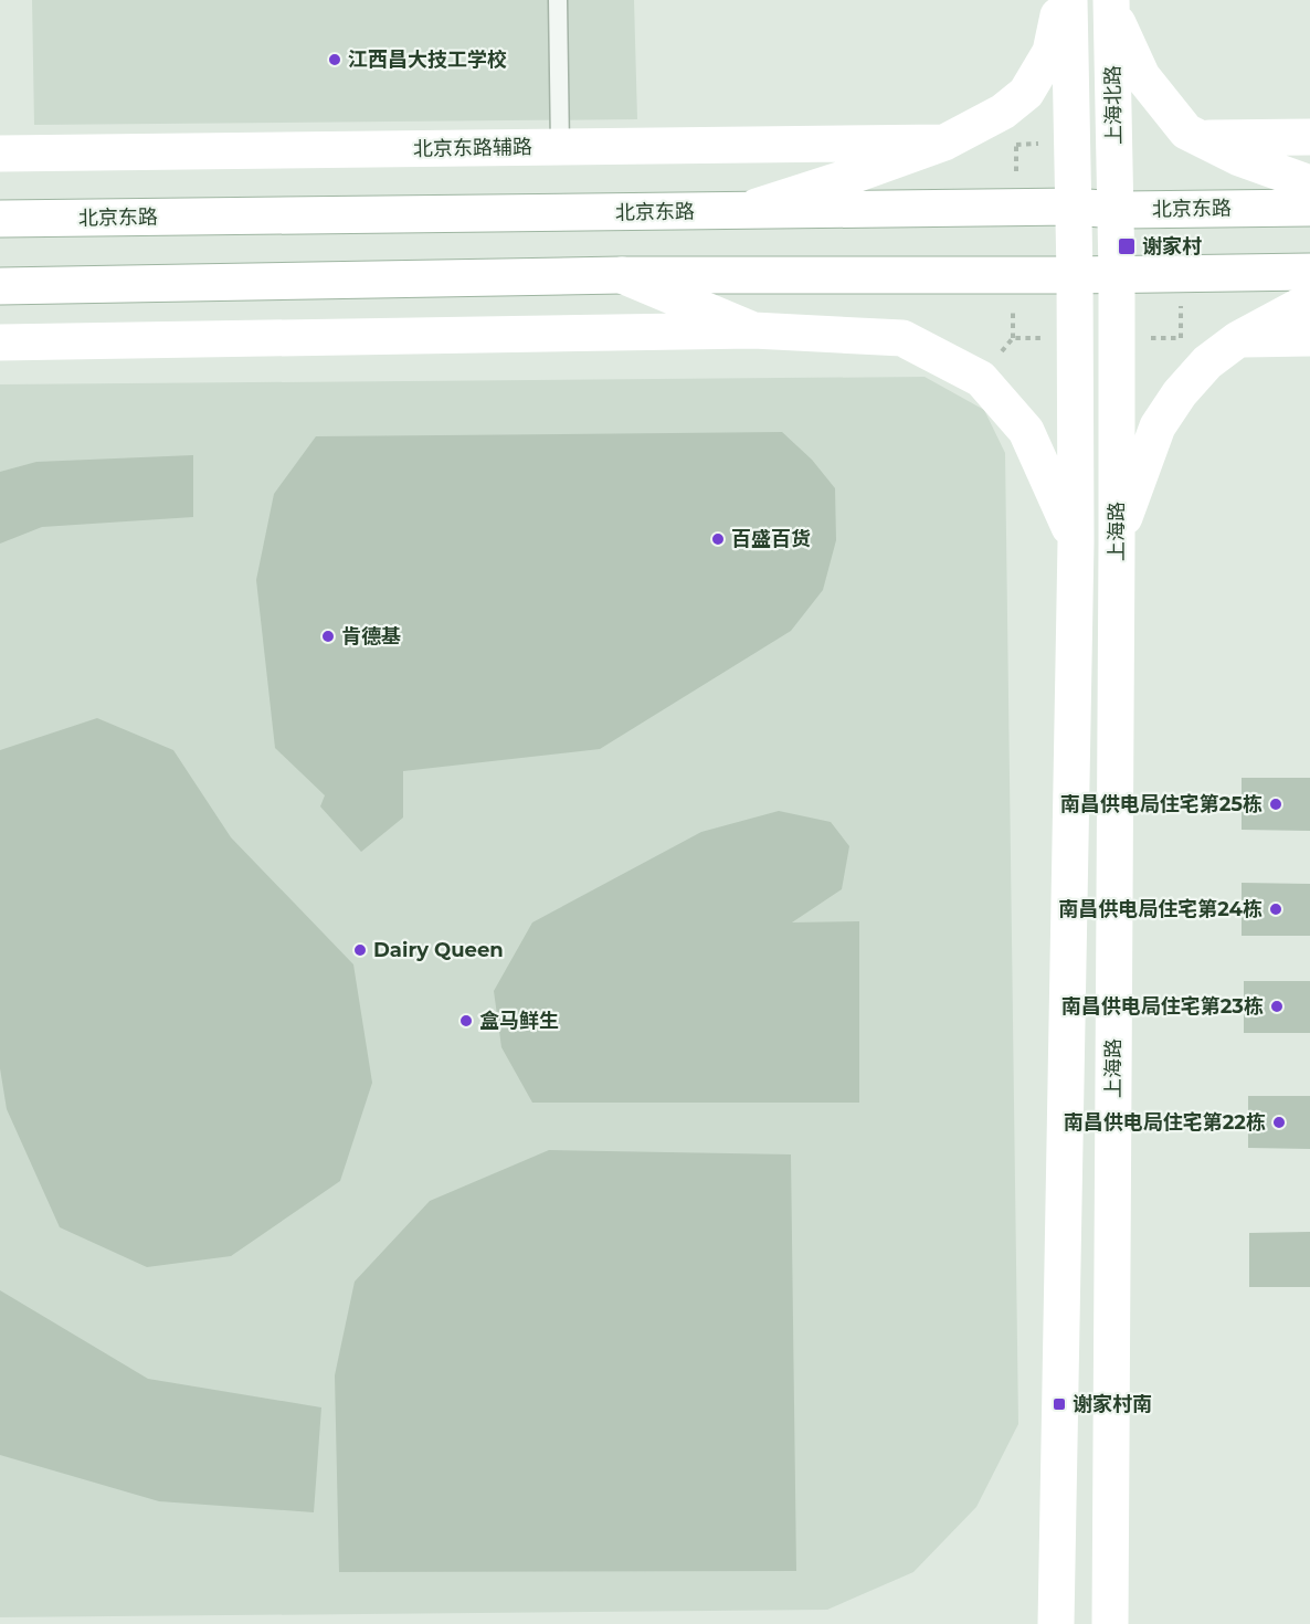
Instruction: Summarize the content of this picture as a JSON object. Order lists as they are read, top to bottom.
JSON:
{
  "streets": {
    "main road": [
      "上海北路",
      "北京东路辅路",
      "北京东路",
      "上海路"
    ]
  },
  "crossings": [
    ["上海北路", "北京东路"],
    ["上海北路", "上海路"],
    ["北京东路", "上海路"]
  ],
  "places": {
    "other": [
      "江西昌大技工学校",
      "百盛百货",
      "肯德基",
      "南昌供电局住宅第25栋",
      "南昌供电局住宅第24栋",
      "Dairy Queen",
      "南昌供电局住宅第23栋",
      "盒马鲜生",
      "南昌供电局住宅第22栋"
    ],
    "transit": ["谢家村", "谢家村南"]
  }
}
